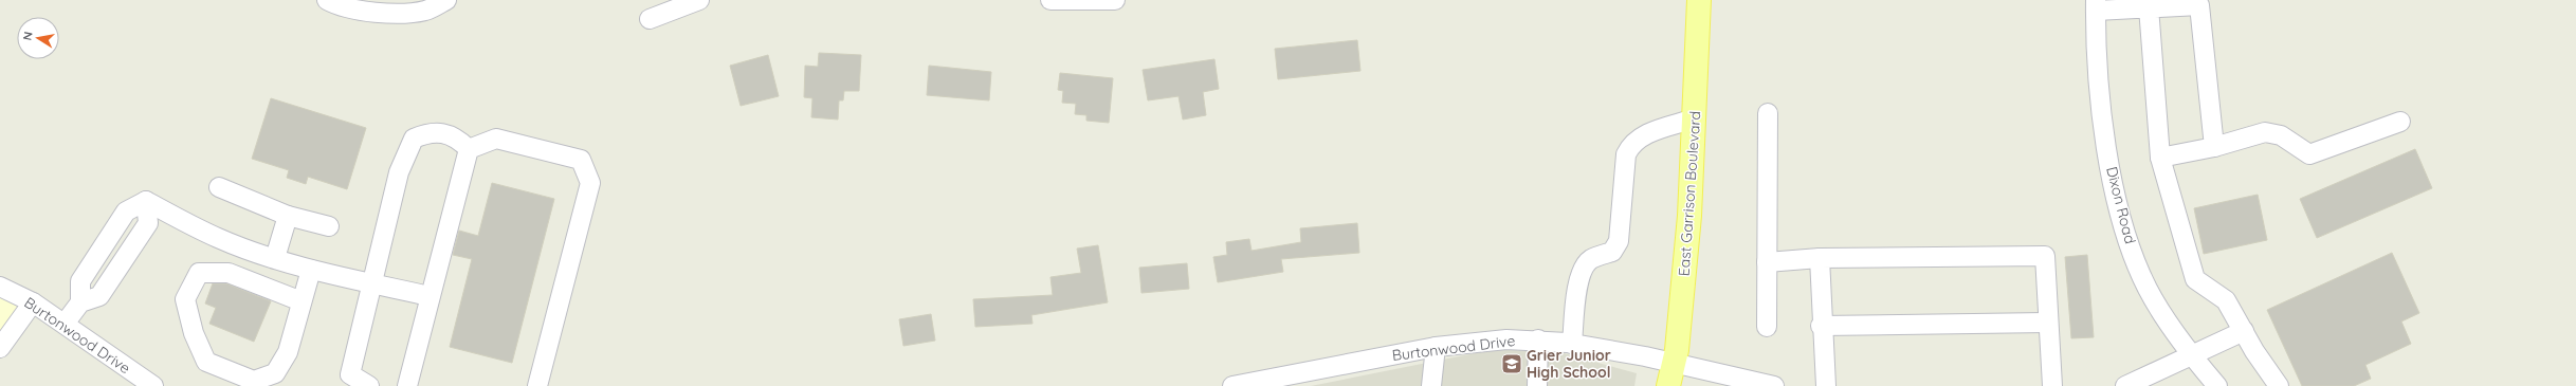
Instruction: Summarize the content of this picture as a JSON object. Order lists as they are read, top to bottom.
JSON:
{
  "streets": {
    "main road": ["East Garrison Boulevard"],
    "street": ["Dixon Road", "Burtonwood Drive"]
  },
  "crossings": [
    ["East Garrison Boulevard", "Burtonwood Drive"]
  ],
  "places": {
    "school or university": ["Grier Junior High School"]
  },
  "north": "left"
}
